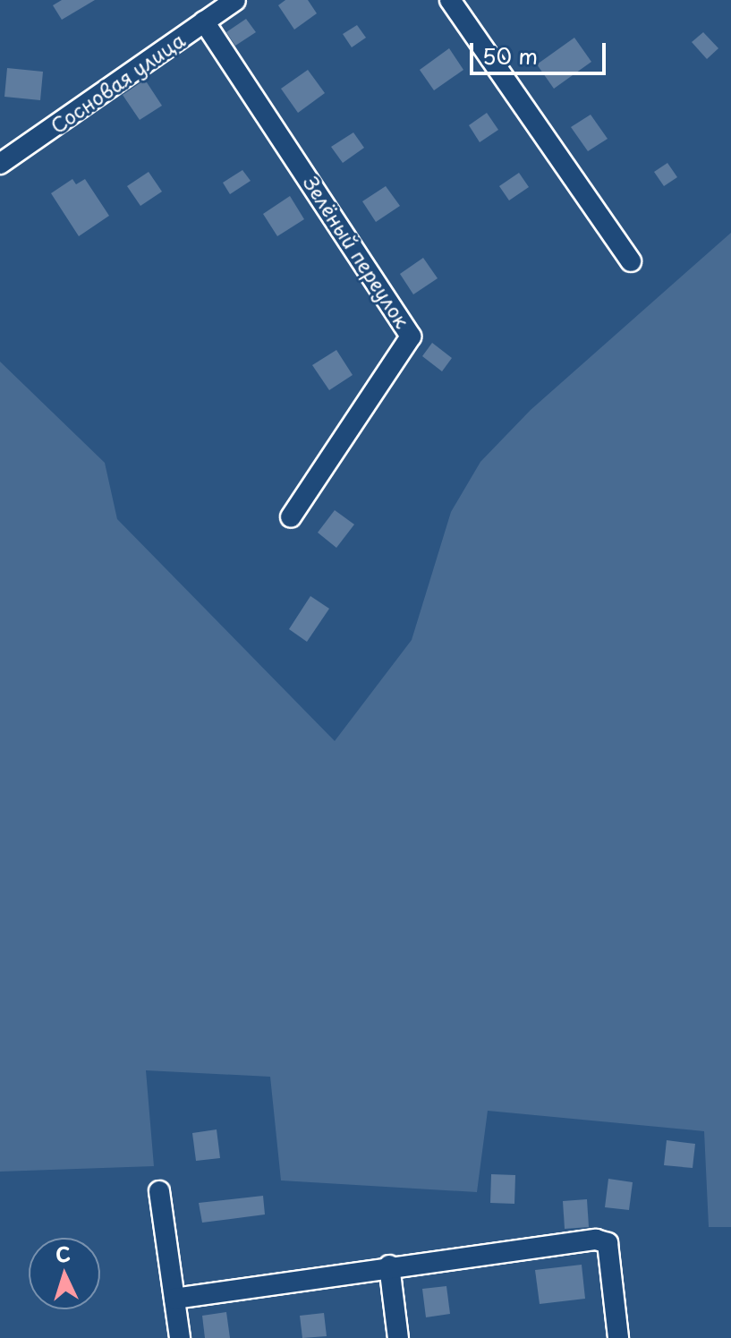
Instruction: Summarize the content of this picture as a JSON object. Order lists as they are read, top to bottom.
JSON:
{
  "streets": {
    "street": ["Сосновая улица", "Зелёный переулок"]
  },
  "crossings": [
    ["Сосновая улица", "Зелёный переулок"]
  ],
  "scale_bar": "50 m",
  "north": "top"
}
